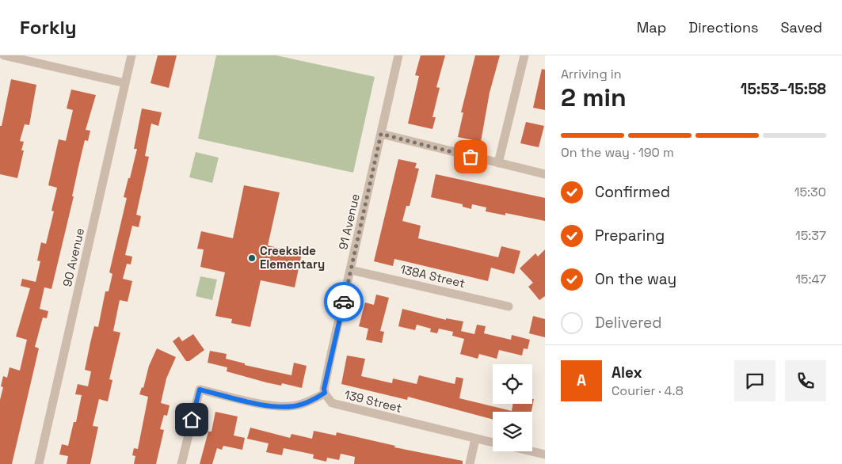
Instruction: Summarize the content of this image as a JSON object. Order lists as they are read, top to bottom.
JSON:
{
  "streets": {
    "street": [
      "91 Avenue",
      "90 Avenue",
      "138A Street",
      "139 Street"
    ]
  },
  "crossings": [
    ["91 Avenue", "138A Street"],
    ["91 Avenue", "139 Street"]
  ],
  "places": ["Creekside Elementary"],
  "page": {
    "header": "Forkly",
    "nav": ["Map", "Directions", "Saved"],
    "heading": ["2 min", "Arriving in", "15:53–15:58"],
    "panel": ["Alex", "Courier · 4.8"],
    "bar": "On the way · 190 m",
    "list": [
      ["Confirmed", "15:30"],
      ["Preparing", "15:37"],
      ["On the way", "15:47"],
      "Delivered"
    ],
    "round": "A"
  }
}
